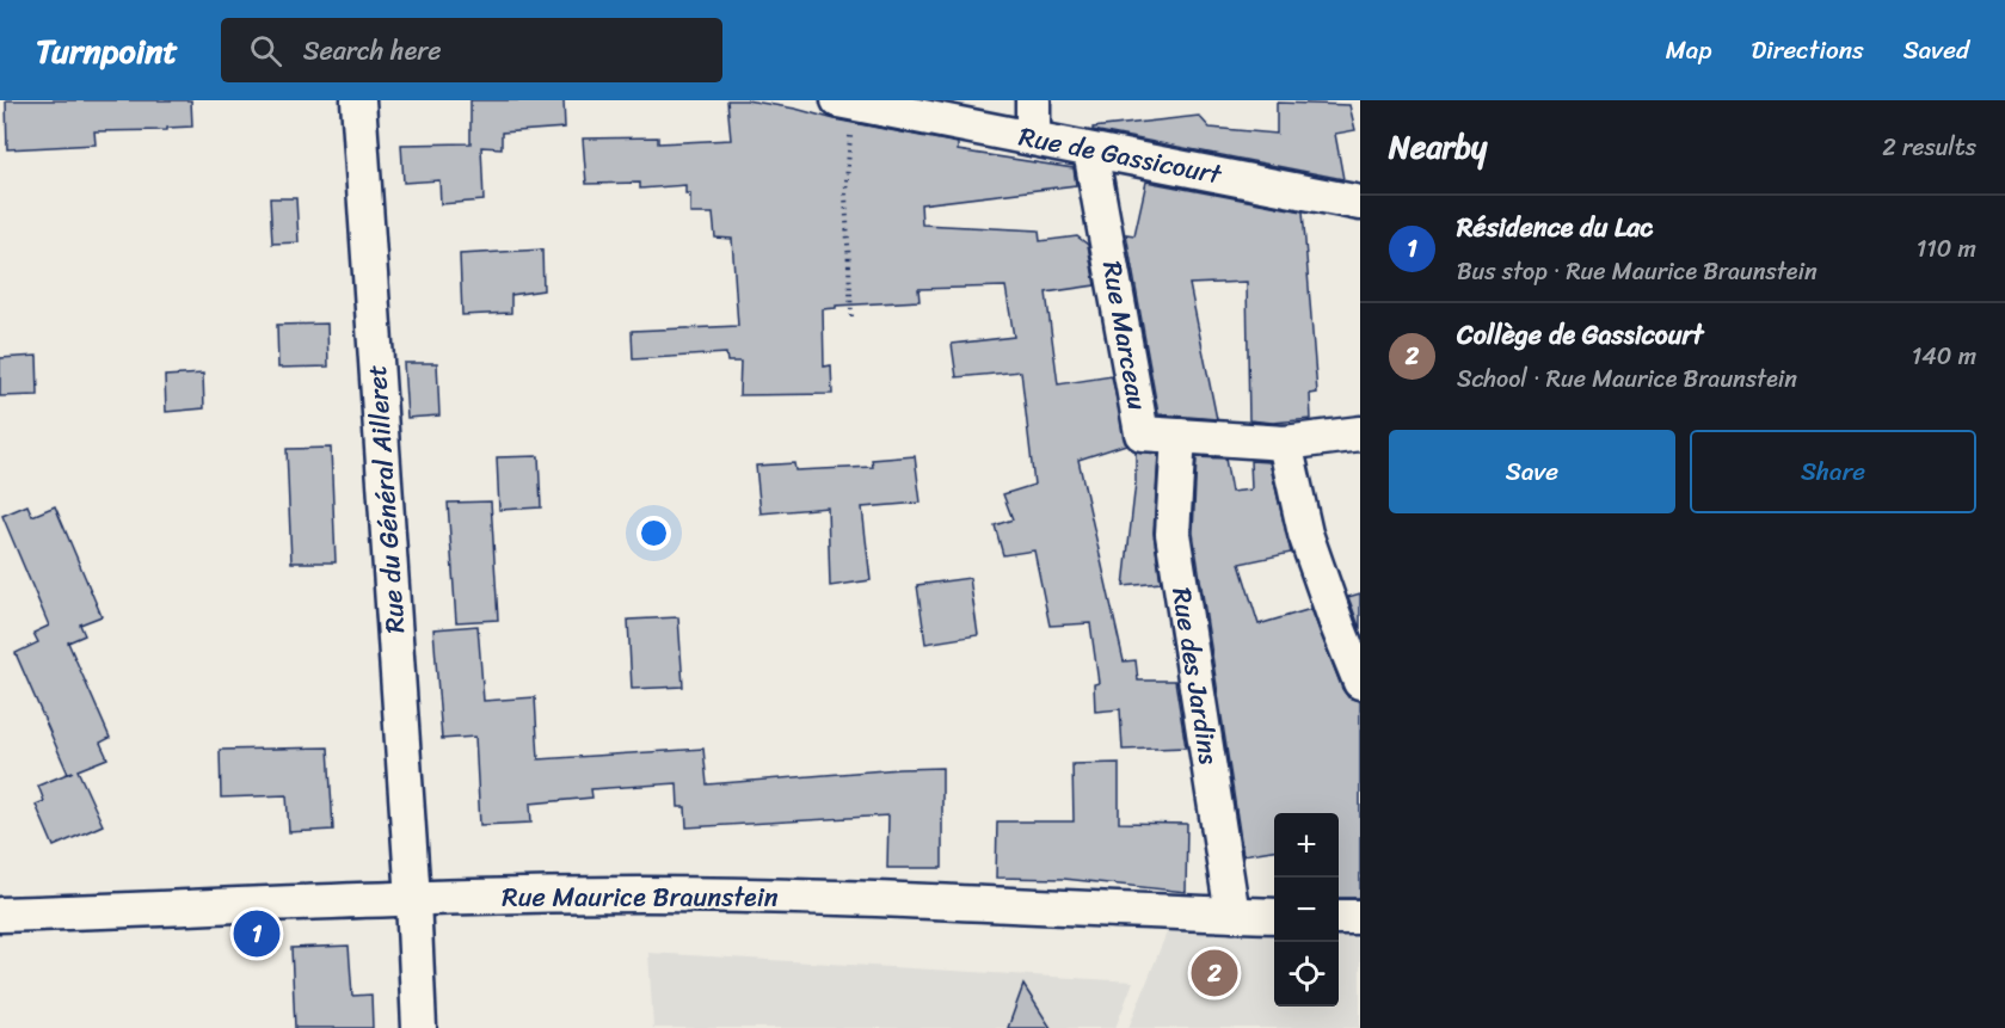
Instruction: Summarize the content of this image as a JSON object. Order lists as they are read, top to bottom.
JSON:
{
  "streets": {
    "street": [
      "Rue de Gassicourt",
      "Rue Marceau",
      "Rue du Général Ailleret",
      "Rue des Jardins",
      "Rue Maurice Braunstein"
    ]
  },
  "crossings": [
    ["Rue de Gassicourt", "Rue Marceau"],
    ["Rue Marceau", "Rue des Jardins"],
    ["Rue du Général Ailleret", "Rue Maurice Braunstein"],
    ["Rue des Jardins", "Rue Maurice Braunstein"]
  ],
  "page": {
    "header": "Turnpoint",
    "search": "Search here",
    "nav": ["Map", "Directions", "Saved"],
    "heading": ["Nearby", "2 results"],
    "list": [
      {
        "mark": "1",
        "name": "Résidence du Lac",
        "note": "Bus stop · Rue Maurice Braunstein",
        "value": "110 m"
      },
      {
        "mark": "2",
        "name": "Collège de Gassicourt",
        "note": "School · Rue Maurice Braunstein",
        "value": "140 m"
      }
    ],
    "buttons": ["Save", "Share"],
    "map_buttons": ["+", "−"],
    "pins": ["1", "2"]
  }
}
